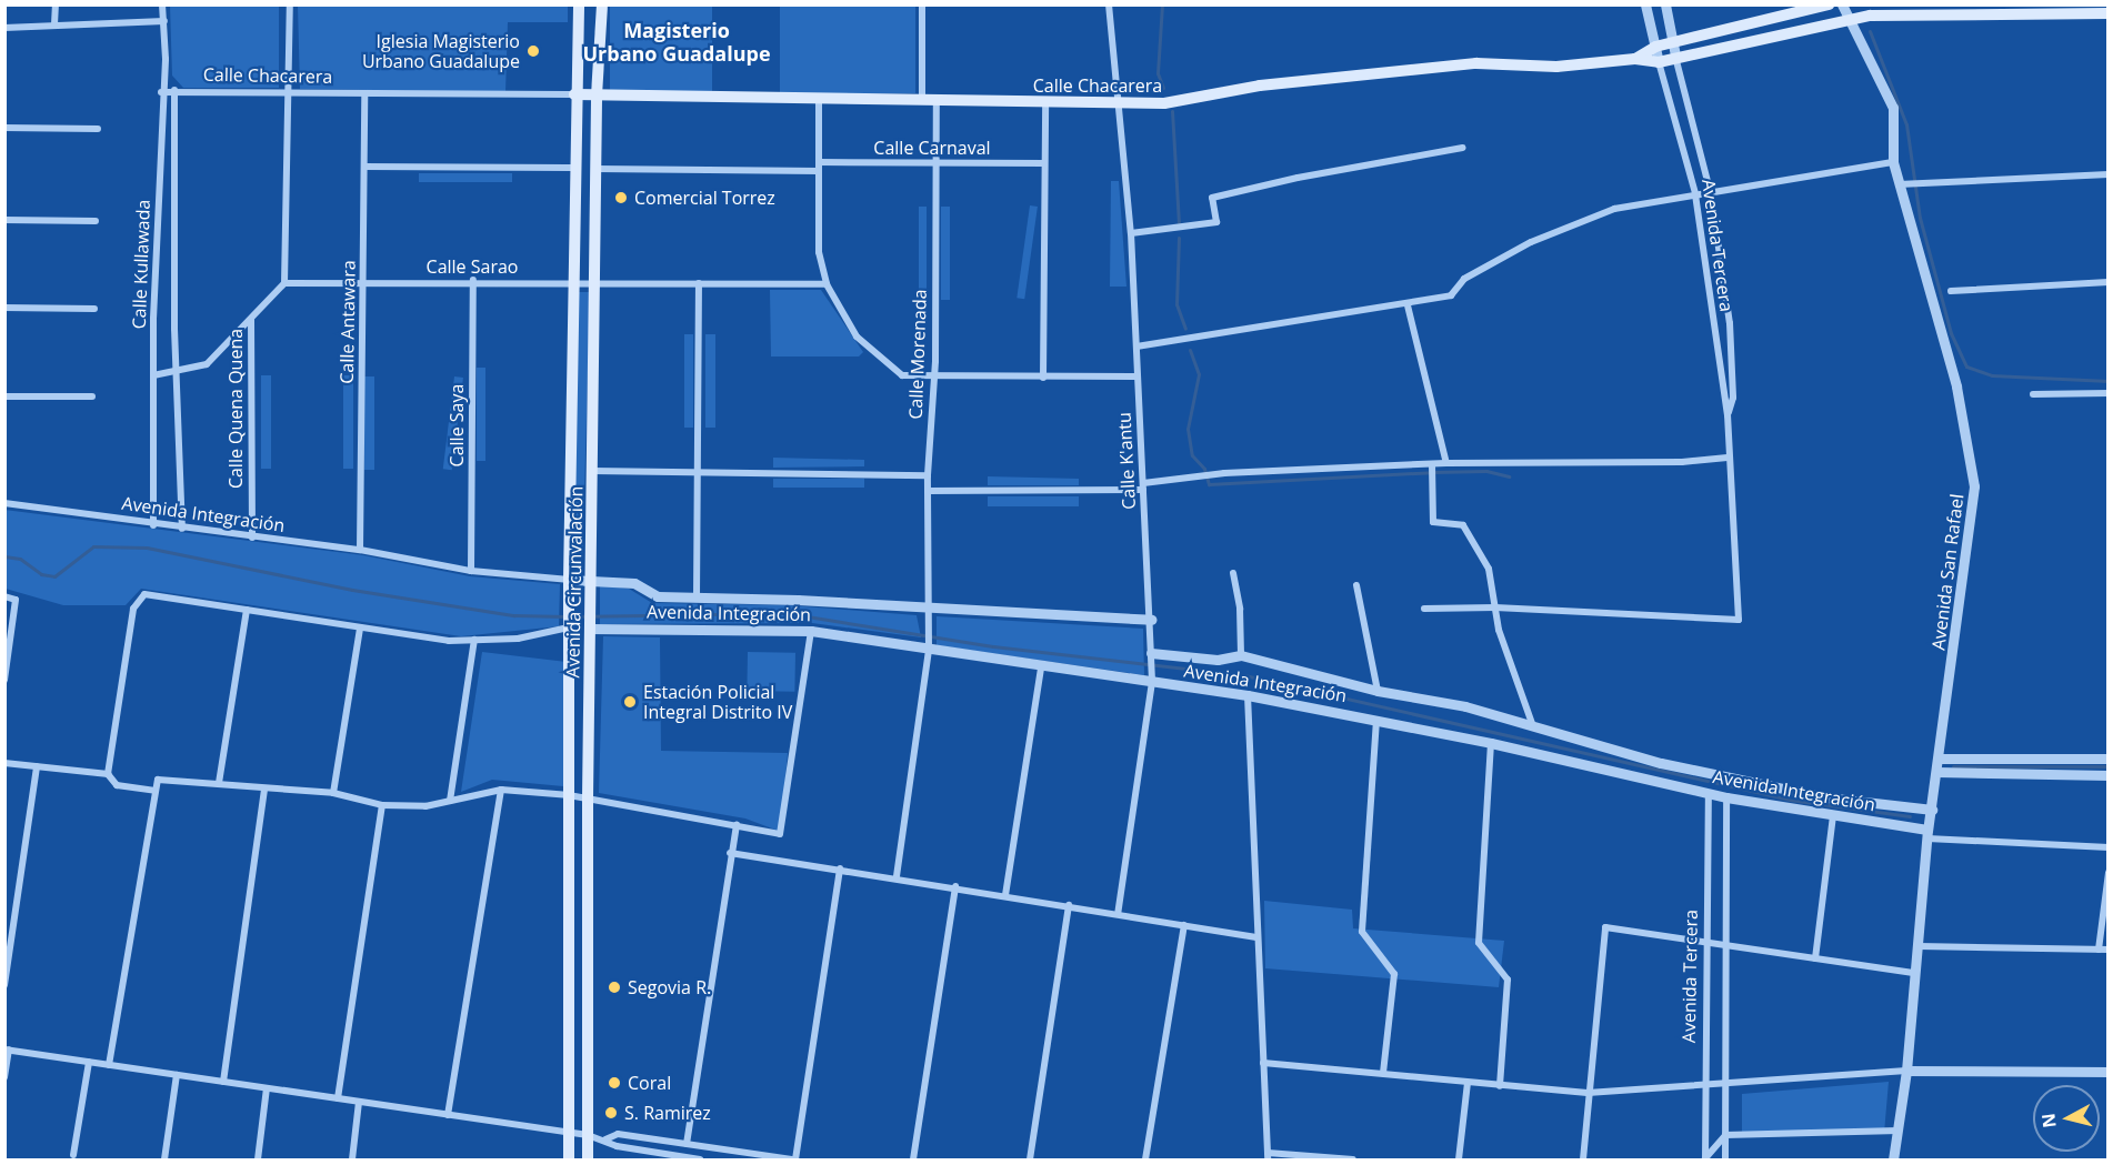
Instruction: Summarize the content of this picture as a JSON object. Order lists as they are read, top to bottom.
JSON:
{
  "streets": {
    "main road": ["Calle Chacarera", "Avenida Circunvalación"],
    "street": [
      "Calle Carnaval",
      "Avenida Tercera",
      "Calle Kullawada",
      "Calle Sarao",
      "Calle Antawara",
      "Calle Morenada",
      "Calle Quena Quena",
      "Calle Saya",
      "Calle K'antu",
      "Avenida Integración",
      "Avenida San Rafael"
    ]
  },
  "crossings": [
    ["Calle Chacarera", "Calle Kullawada"],
    ["Calle Chacarera", "Calle Antawara"],
    ["Calle Chacarera", "Calle Morenada"],
    ["Calle Chacarera", "Calle K'antu"],
    ["Calle Chacarera", "Avenida Circunvalación"],
    ["Calle Carnaval", "Calle Morenada"],
    ["Avenida Tercera", "Avenida Integración"],
    ["Calle Kullawada", "Avenida Integración"],
    ["Calle Sarao", "Calle Antawara"],
    ["Calle Sarao", "Calle Saya"],
    ["Calle Sarao", "Avenida Circunvalación"],
    ["Calle Antawara", "Avenida Integración"],
    ["Calle Morenada", "Avenida Integración"],
    ["Calle Quena Quena", "Avenida Integración"],
    ["Calle Saya", "Avenida Integración"],
    ["Calle K'antu", "Avenida Integración"],
    ["Avenida Integración", "Avenida San Rafael"],
    ["Avenida Integración", "Avenida Circunvalación"]
  ],
  "districts": ["Magisterio Urbano Guadalupe"],
  "places": [
    "Iglesia Magisterio Urbano Guadalupe",
    "Comercial Torrez",
    "Estación Policial Integral Distrito IV",
    "Segovia R.",
    "Coral",
    "S. Ramirez"
  ],
  "north": "left"
}
